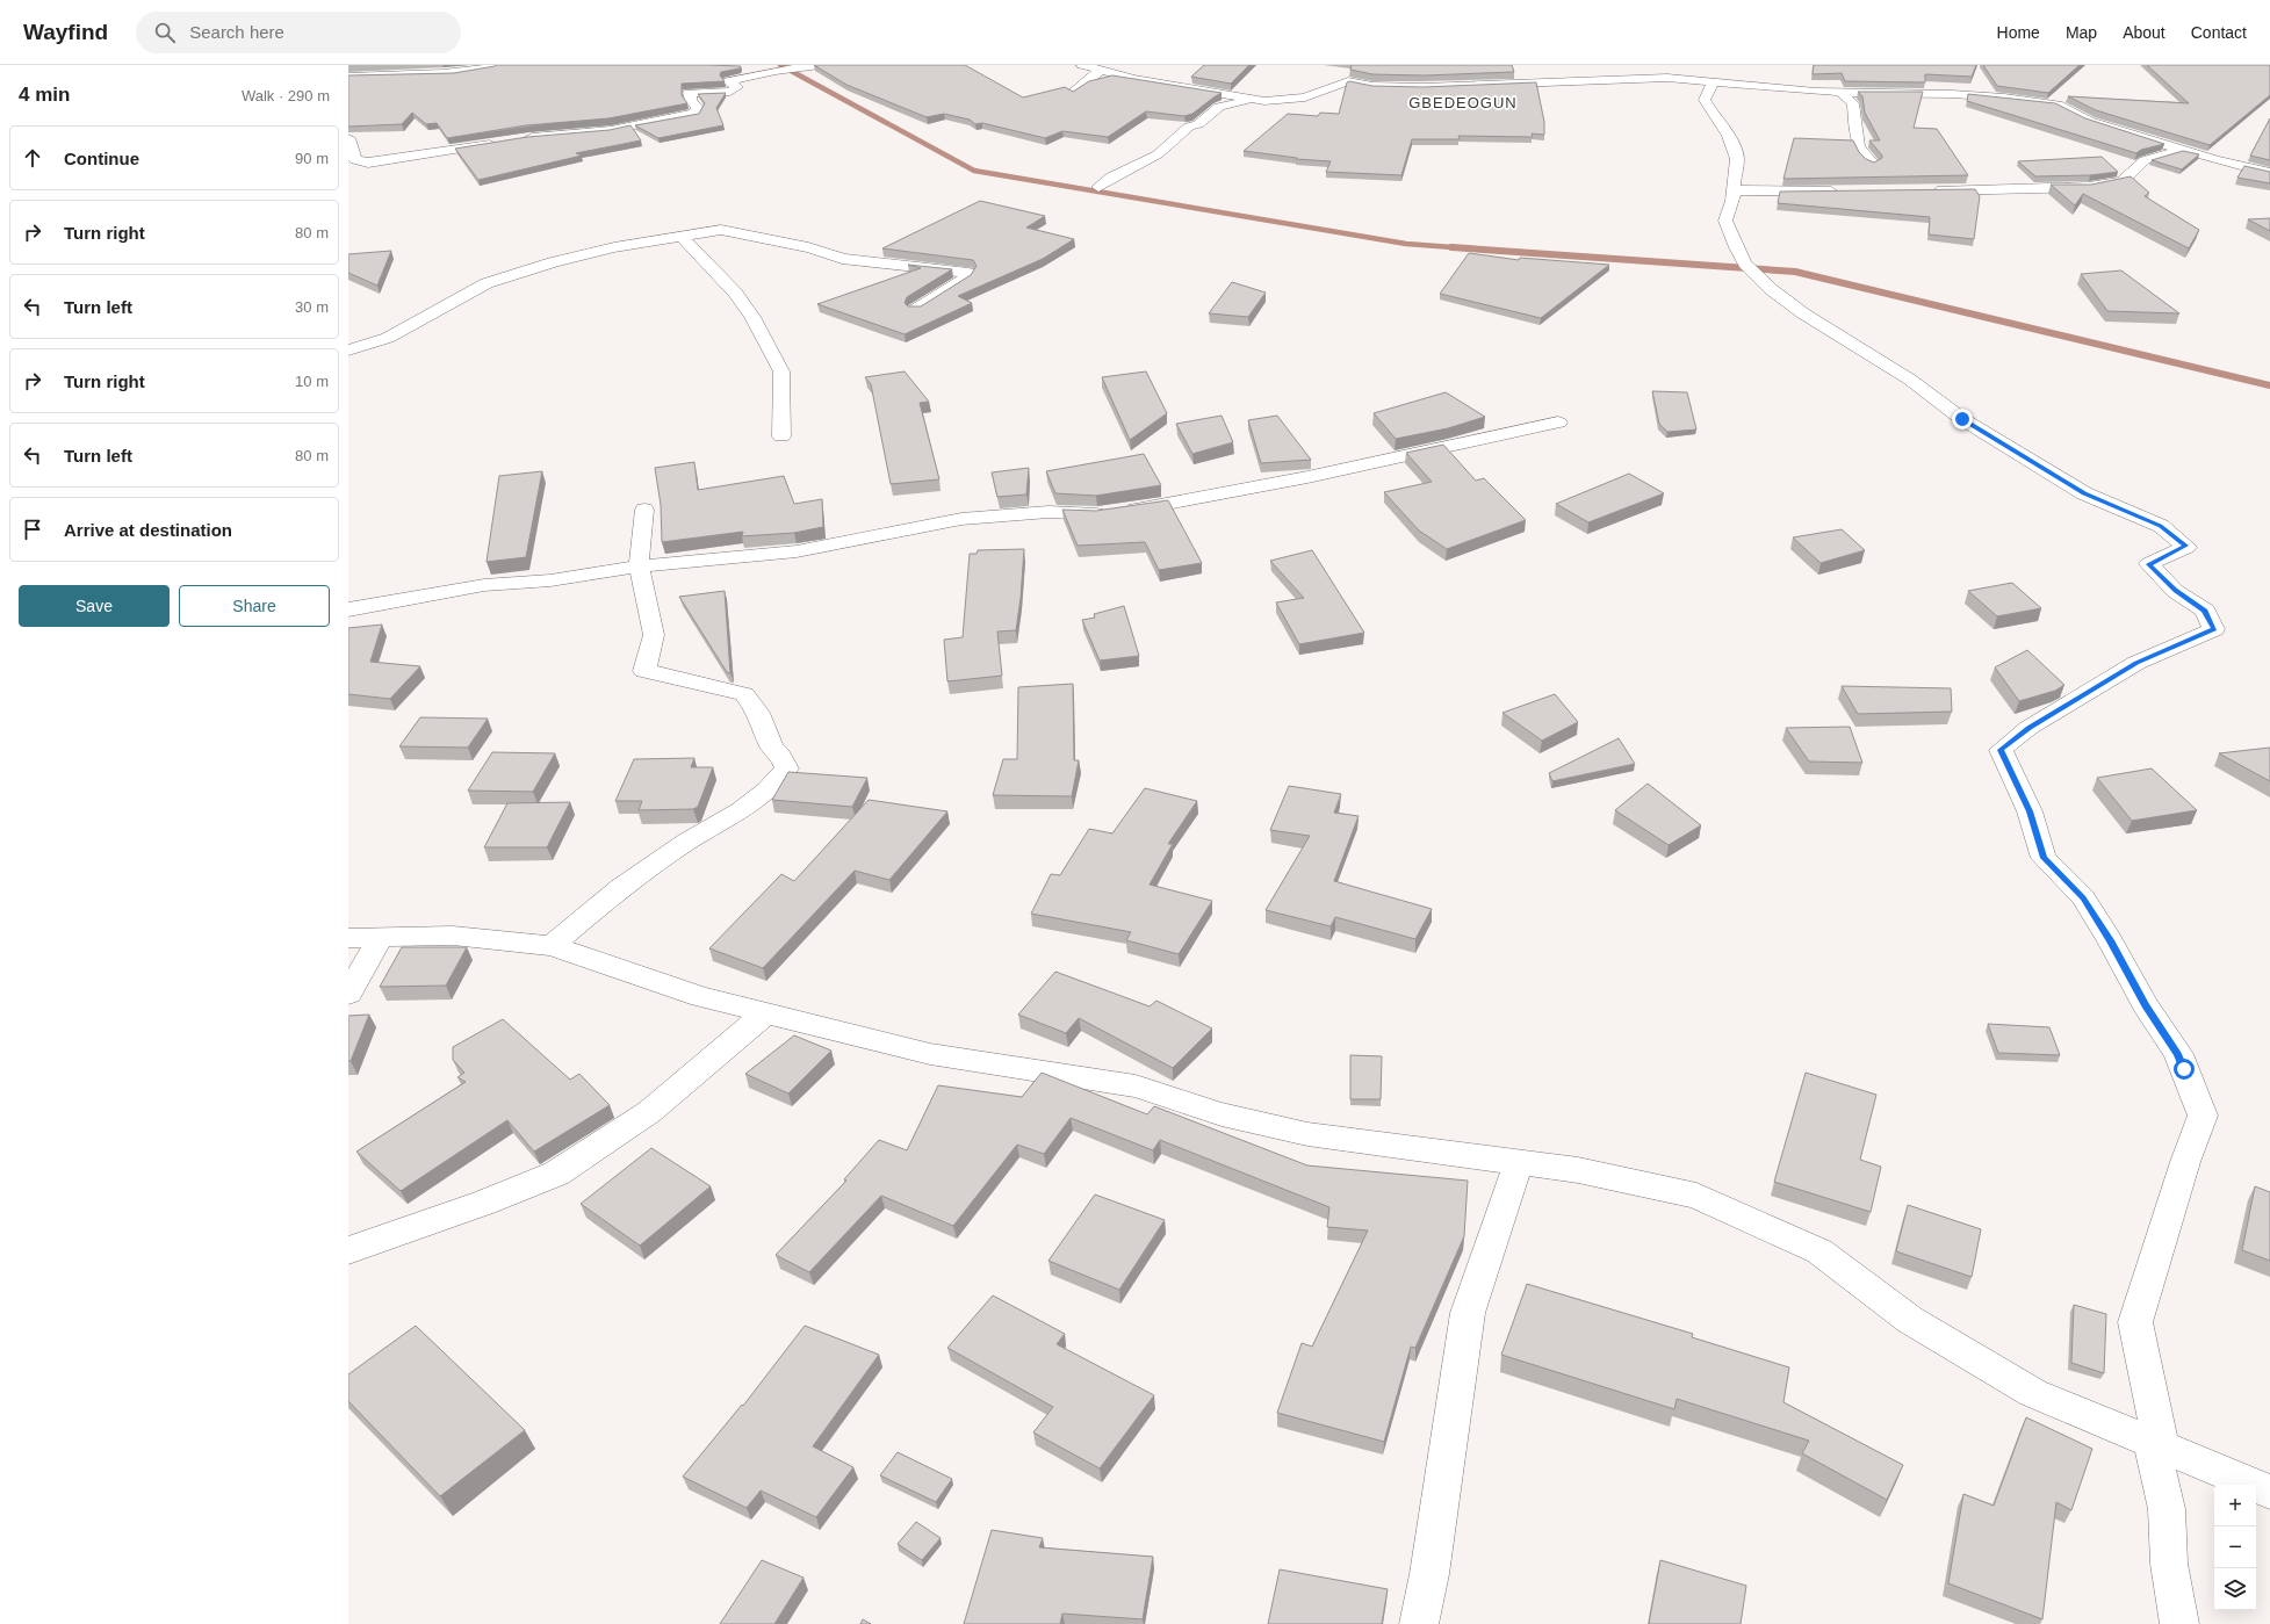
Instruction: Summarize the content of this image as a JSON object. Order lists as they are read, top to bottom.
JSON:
{
  "districts": ["GBEDEOGUN"],
  "page": {
    "header": "Wayfind",
    "search": "Search here",
    "nav": [
      "Home",
      "Map",
      "About",
      "Contact"
    ],
    "heading": ["4 min", "Walk · 290 m"],
    "list": [
      ["Continue", "90 m"],
      ["Turn right", "80 m"],
      ["Turn left", "30 m"],
      ["Turn right", "10 m"],
      ["Turn left", "80 m"],
      "Arrive at destination"
    ],
    "buttons": ["Save", "Share"],
    "map_buttons": ["+", "−"]
  }
}
